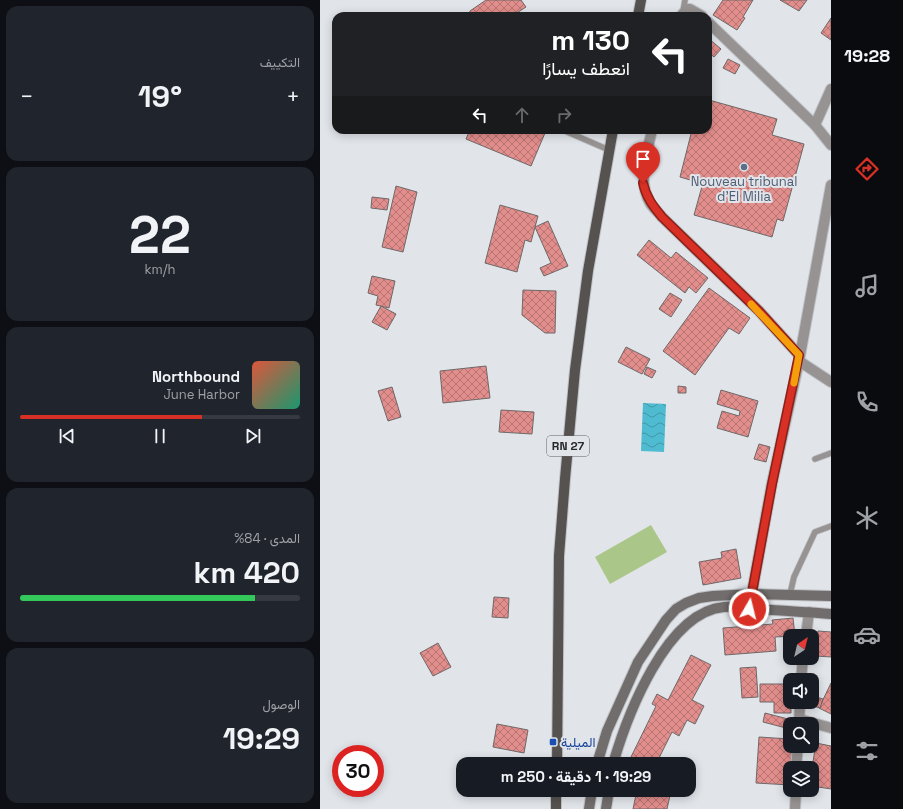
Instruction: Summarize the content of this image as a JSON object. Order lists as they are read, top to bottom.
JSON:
{
  "streets": {
    "main road": ["RN 27"]
  },
  "places": {
    "other": ["Nouveau tribunal d'El Milia"],
    "transit": ["الميلية"]
  },
  "north": "top right",
  "page": {
    "tabs": "19:28",
    "tile": [
      "التكييف",
      ["22", "km/h"],
      ["المدى · 84%", "420 km"],
      ["الوصول", "19:29"]
    ],
    "turn": ["130 m", "انعطف يسارًا"],
    "heat": ["−", "19°", "+"],
    "song": ["Northbound", "June Harbor"],
    "limit": "30",
    "trip": "19:29 · 1 دقيقة · 250 m"
  }
}
